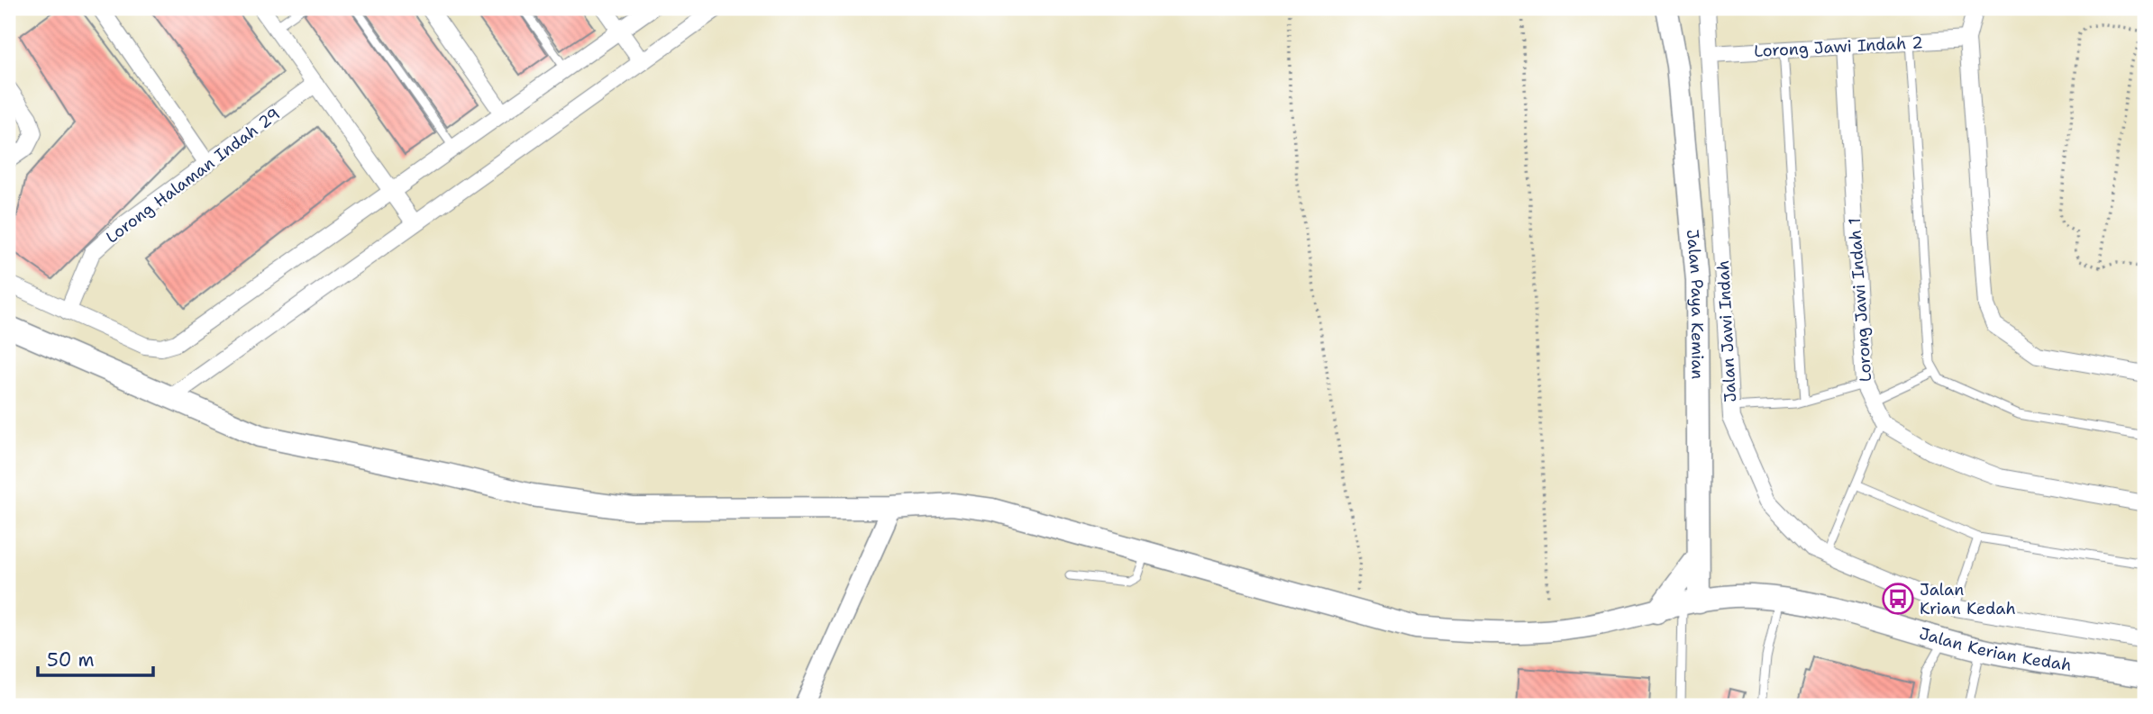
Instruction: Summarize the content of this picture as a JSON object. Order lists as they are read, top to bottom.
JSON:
{
  "streets": {
    "main road": ["Jalan Paya Kemian", "Jalan Kerian Kedah"],
    "street": [
      "Lorong Jawi Indah 2",
      "Lorong Halaman Indah 29",
      "Lorong Jawi Indah 1",
      "Jalan Jawi Indah"
    ]
  },
  "crossings": [
    ["Lorong Jawi Indah 2", "Lorong Jawi Indah 1"],
    ["Lorong Jawi Indah 2", "Jalan Jawi Indah"],
    ["Jalan Paya Kemian", "Jalan Kerian Kedah"]
  ],
  "places": {
    "bus stop": ["Jalan Krian Kedah"]
  },
  "scale_bar": "50 m"
}
